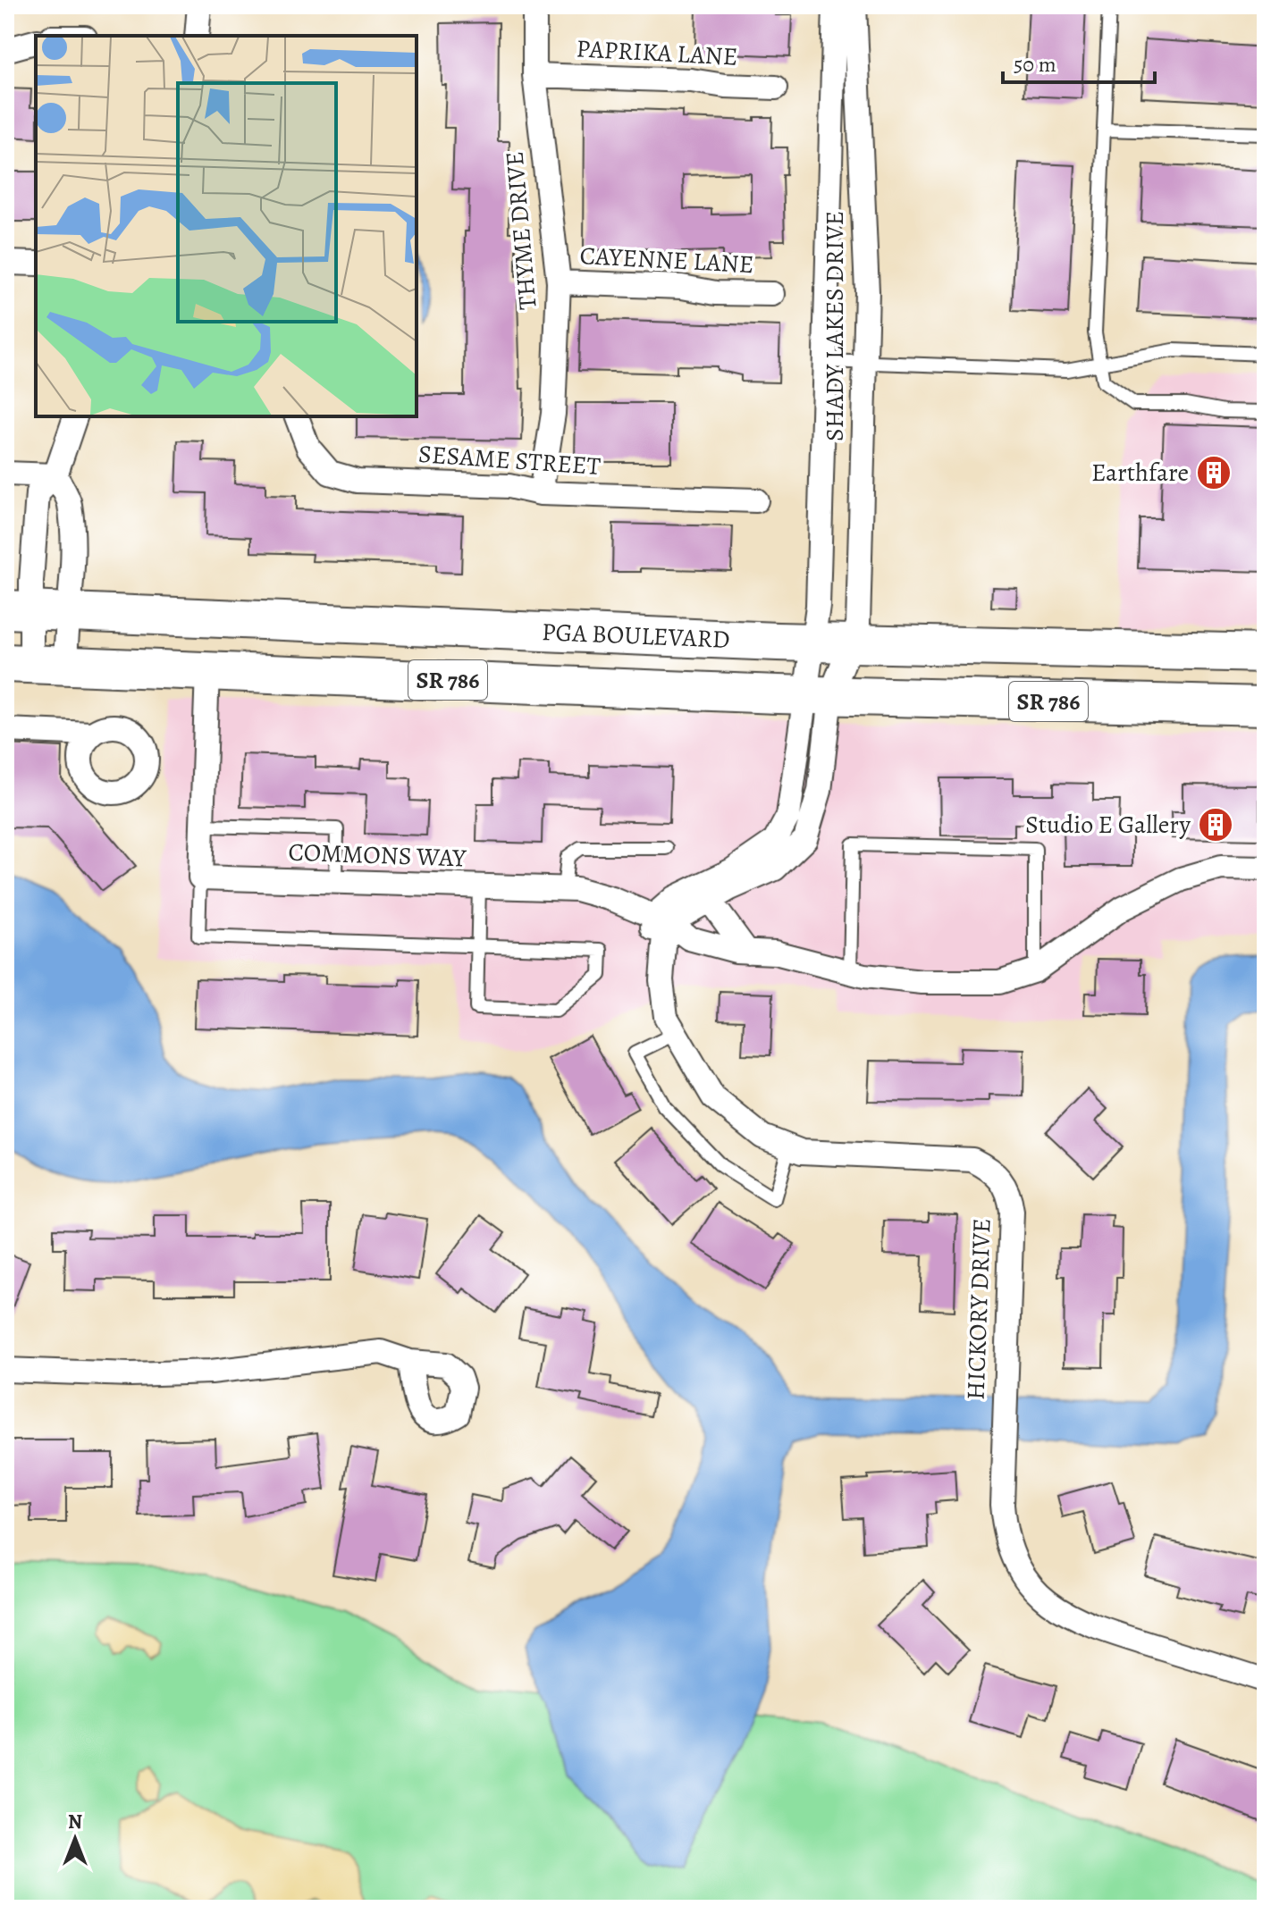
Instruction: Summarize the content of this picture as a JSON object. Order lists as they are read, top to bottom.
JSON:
{
  "streets": {
    "main road": ["PGA BOULEVARD", "SR 786"],
    "street": [
      "PAPRIKA LANE",
      "THYME DRIVE",
      "CAYENNE LANE",
      "SHADY LAKES DRIVE",
      "SESAME STREET",
      "COMMONS WAY",
      "HICKORY DRIVE"
    ]
  },
  "crossings": [
    ["PAPRIKA LANE", "THYME DRIVE"],
    ["THYME DRIVE", "CAYENNE LANE"],
    ["THYME DRIVE", "SESAME STREET"],
    ["SHADY LAKES DRIVE", "PGA BOULEVARD"],
    ["COMMONS WAY", "HICKORY DRIVE"]
  ],
  "places": {
    "building": ["Earthfare", "Studio E Gallery"]
  },
  "scale_bar": "50 m",
  "north": "top"
}
